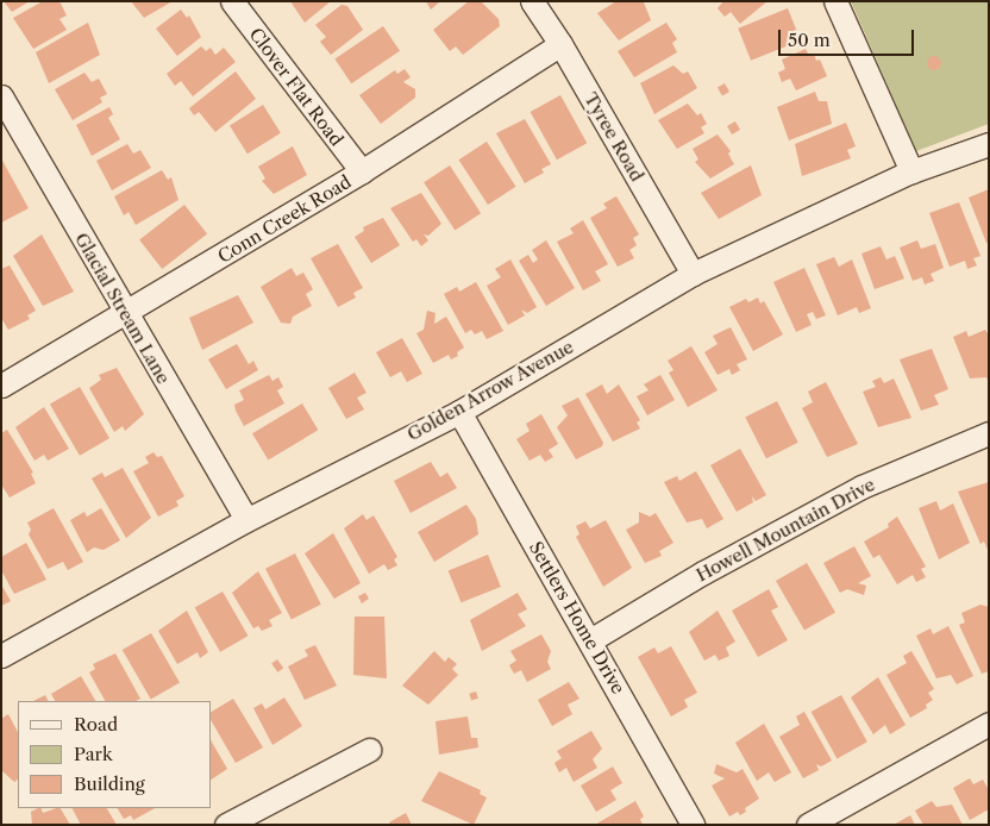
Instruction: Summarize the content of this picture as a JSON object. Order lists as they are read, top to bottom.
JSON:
{
  "streets": {
    "street": [
      "Clover Flat Road",
      "Tyree Road",
      "Conn Creek Road",
      "Glacial Stream Lane",
      "Golden Arrow Avenue",
      "Howell Mountain Drive",
      "Settlers Home Drive"
    ]
  },
  "crossings": [
    ["Clover Flat Road", "Conn Creek Road"],
    ["Tyree Road", "Conn Creek Road"],
    ["Tyree Road", "Golden Arrow Avenue"],
    ["Conn Creek Road", "Glacial Stream Lane"],
    ["Glacial Stream Lane", "Golden Arrow Avenue"],
    ["Golden Arrow Avenue", "Settlers Home Drive"],
    ["Howell Mountain Drive", "Settlers Home Drive"]
  ],
  "legend": ["Road", "Park", "Building"],
  "scale_bar": "50 m"
}
